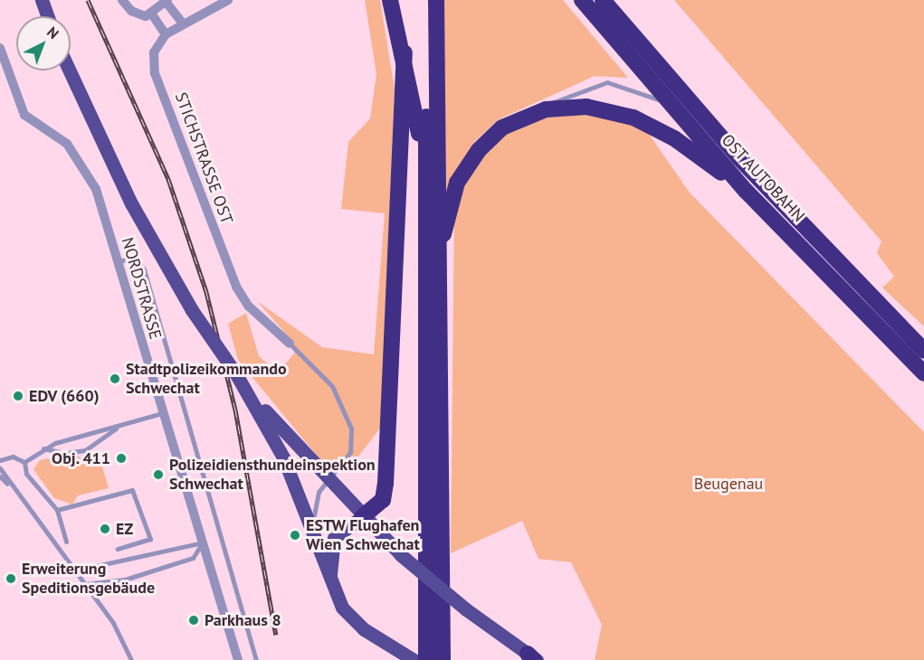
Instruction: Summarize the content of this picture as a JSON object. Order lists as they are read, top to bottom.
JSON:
{
  "streets": {
    "highway": ["OST AUTOBAHN"],
    "street": ["STICHSTRASSE OST", "NORDSTRASSE"]
  },
  "parks": ["Beugenau"],
  "places": [
    "Stadtpolizeikommando Schwechat",
    "EDV (660)",
    "Obj. 411",
    "Polizeidiensthundeinspektion Schwechat",
    "EZ",
    "ESTW Flughafen Wien Schwechat",
    "Erweiterung Speditionsgebäude",
    "Parkhaus 8"
  ],
  "north": "top right"
}
